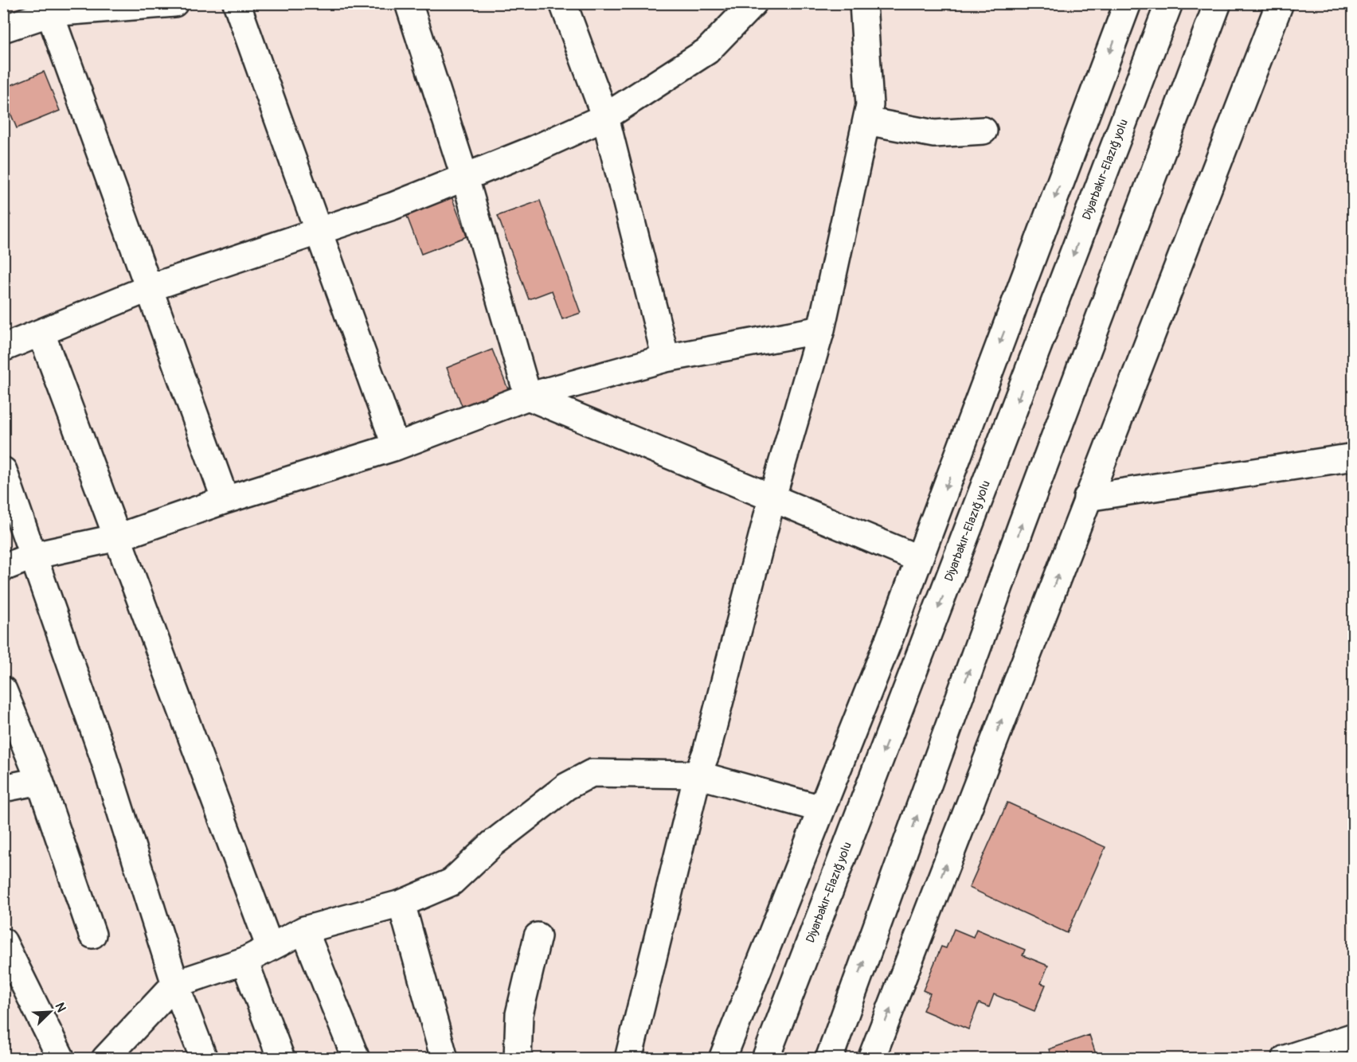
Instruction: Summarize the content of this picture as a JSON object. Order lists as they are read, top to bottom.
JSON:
{
  "streets": {
    "main road": ["Diyarbakır-Elazığ yolu"]
  },
  "north": "top right"
}
